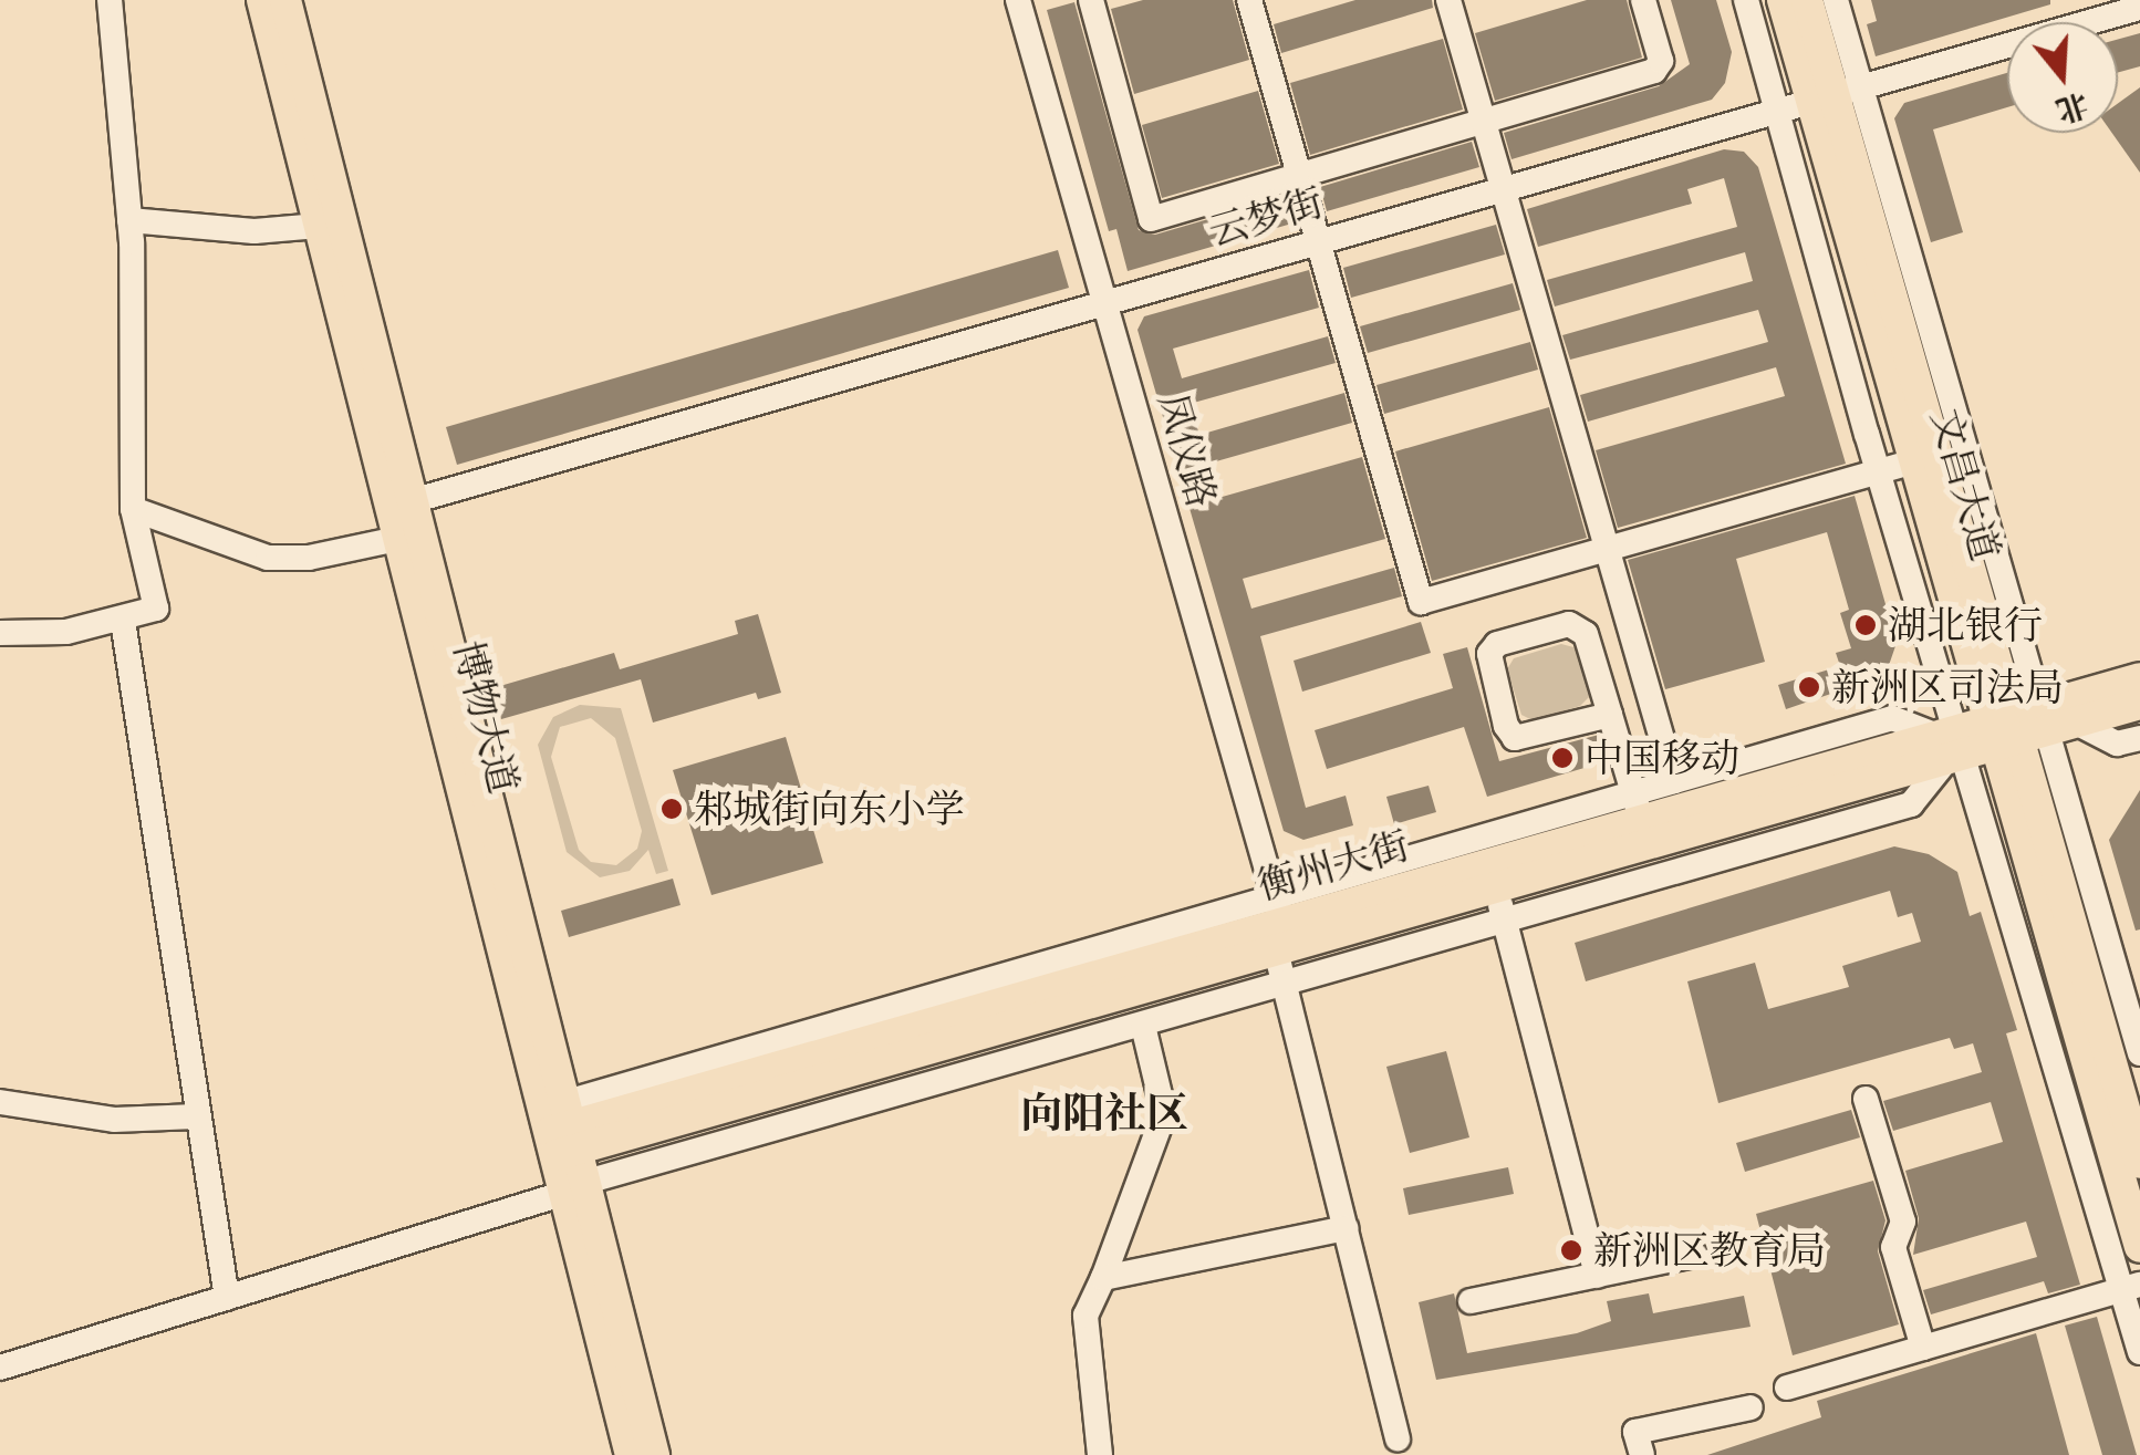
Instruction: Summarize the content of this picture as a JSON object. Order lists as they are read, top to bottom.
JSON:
{
  "streets": {
    "main road": ["文昌大道", "博物大道", "衡州大街"],
    "street": ["云梦街", "凤仪路"]
  },
  "crossings": [
    ["云梦街", "凤仪路"],
    ["云梦街", "文昌大道"],
    ["云梦街", "博物大道"],
    ["凤仪路", "衡州大街"],
    ["文昌大道", "衡州大街"],
    ["博物大道", "衡州大街"]
  ],
  "districts": ["向阳社区"],
  "places": [
    "湖北银行",
    "新洲区司法局",
    "中国移动",
    "邾城街向东小学",
    "新洲区教育局"
  ],
  "north": "bottom"
}
